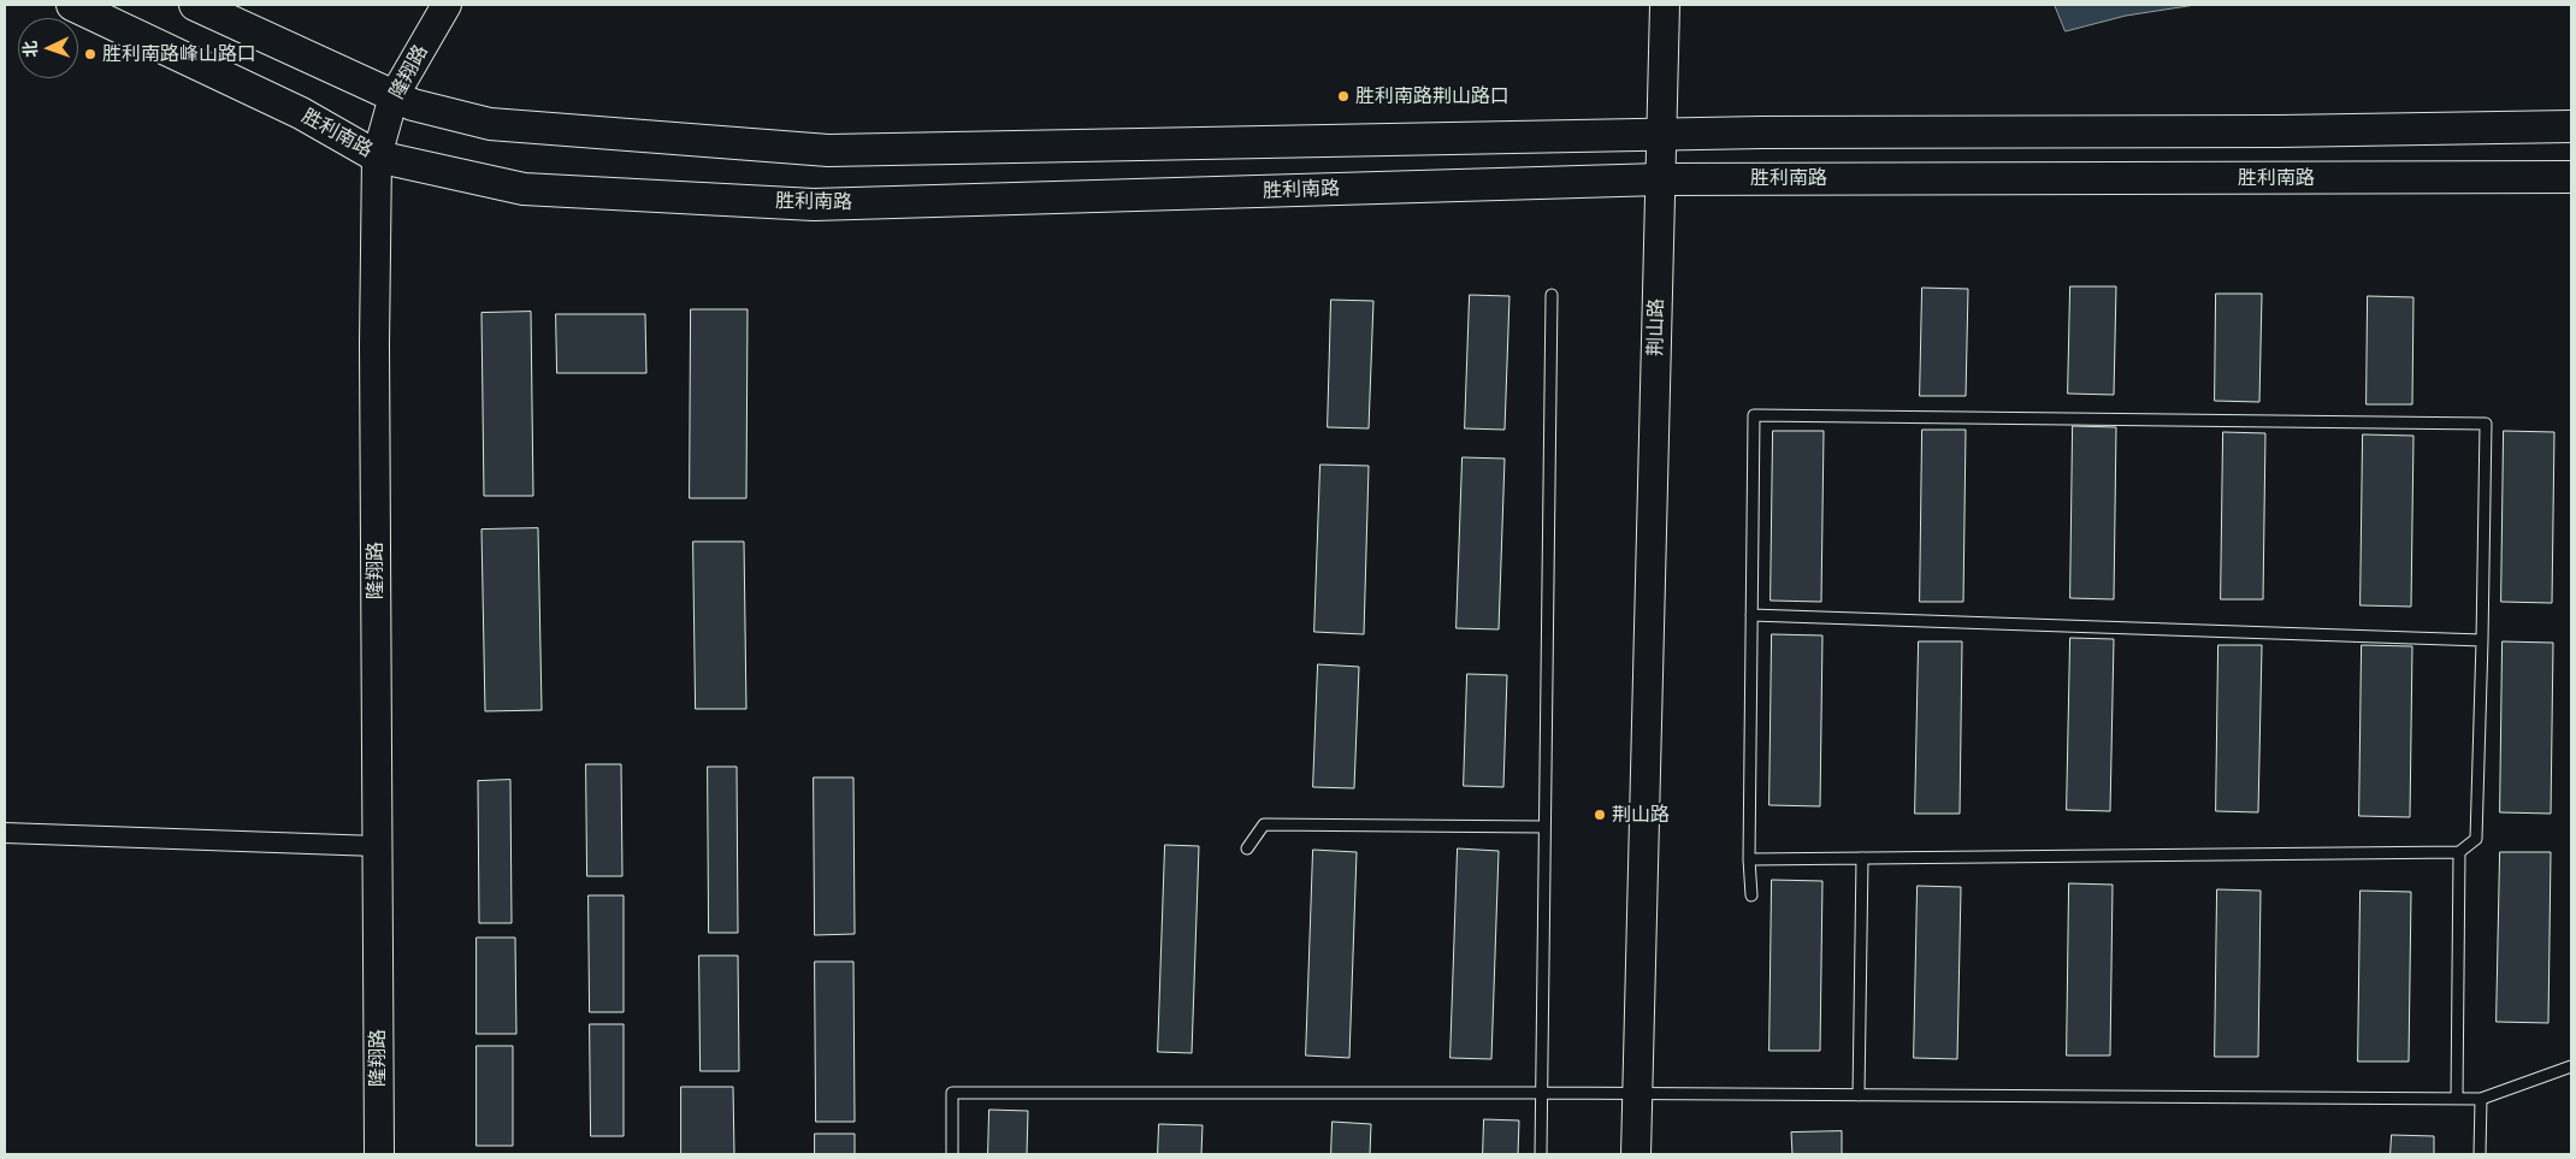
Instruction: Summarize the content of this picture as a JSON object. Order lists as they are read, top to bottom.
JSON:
{
  "streets": {
    "main road": ["胜利南路"],
    "street": ["隆翔路", "荆山路"]
  },
  "crossings": [
    ["隆翔路", "胜利南路"],
    ["胜利南路", "荆山路"]
  ],
  "places": ["胜利南路峰山路口", "胜利南路荆山路口", "荆山路"],
  "north": "left"
}
